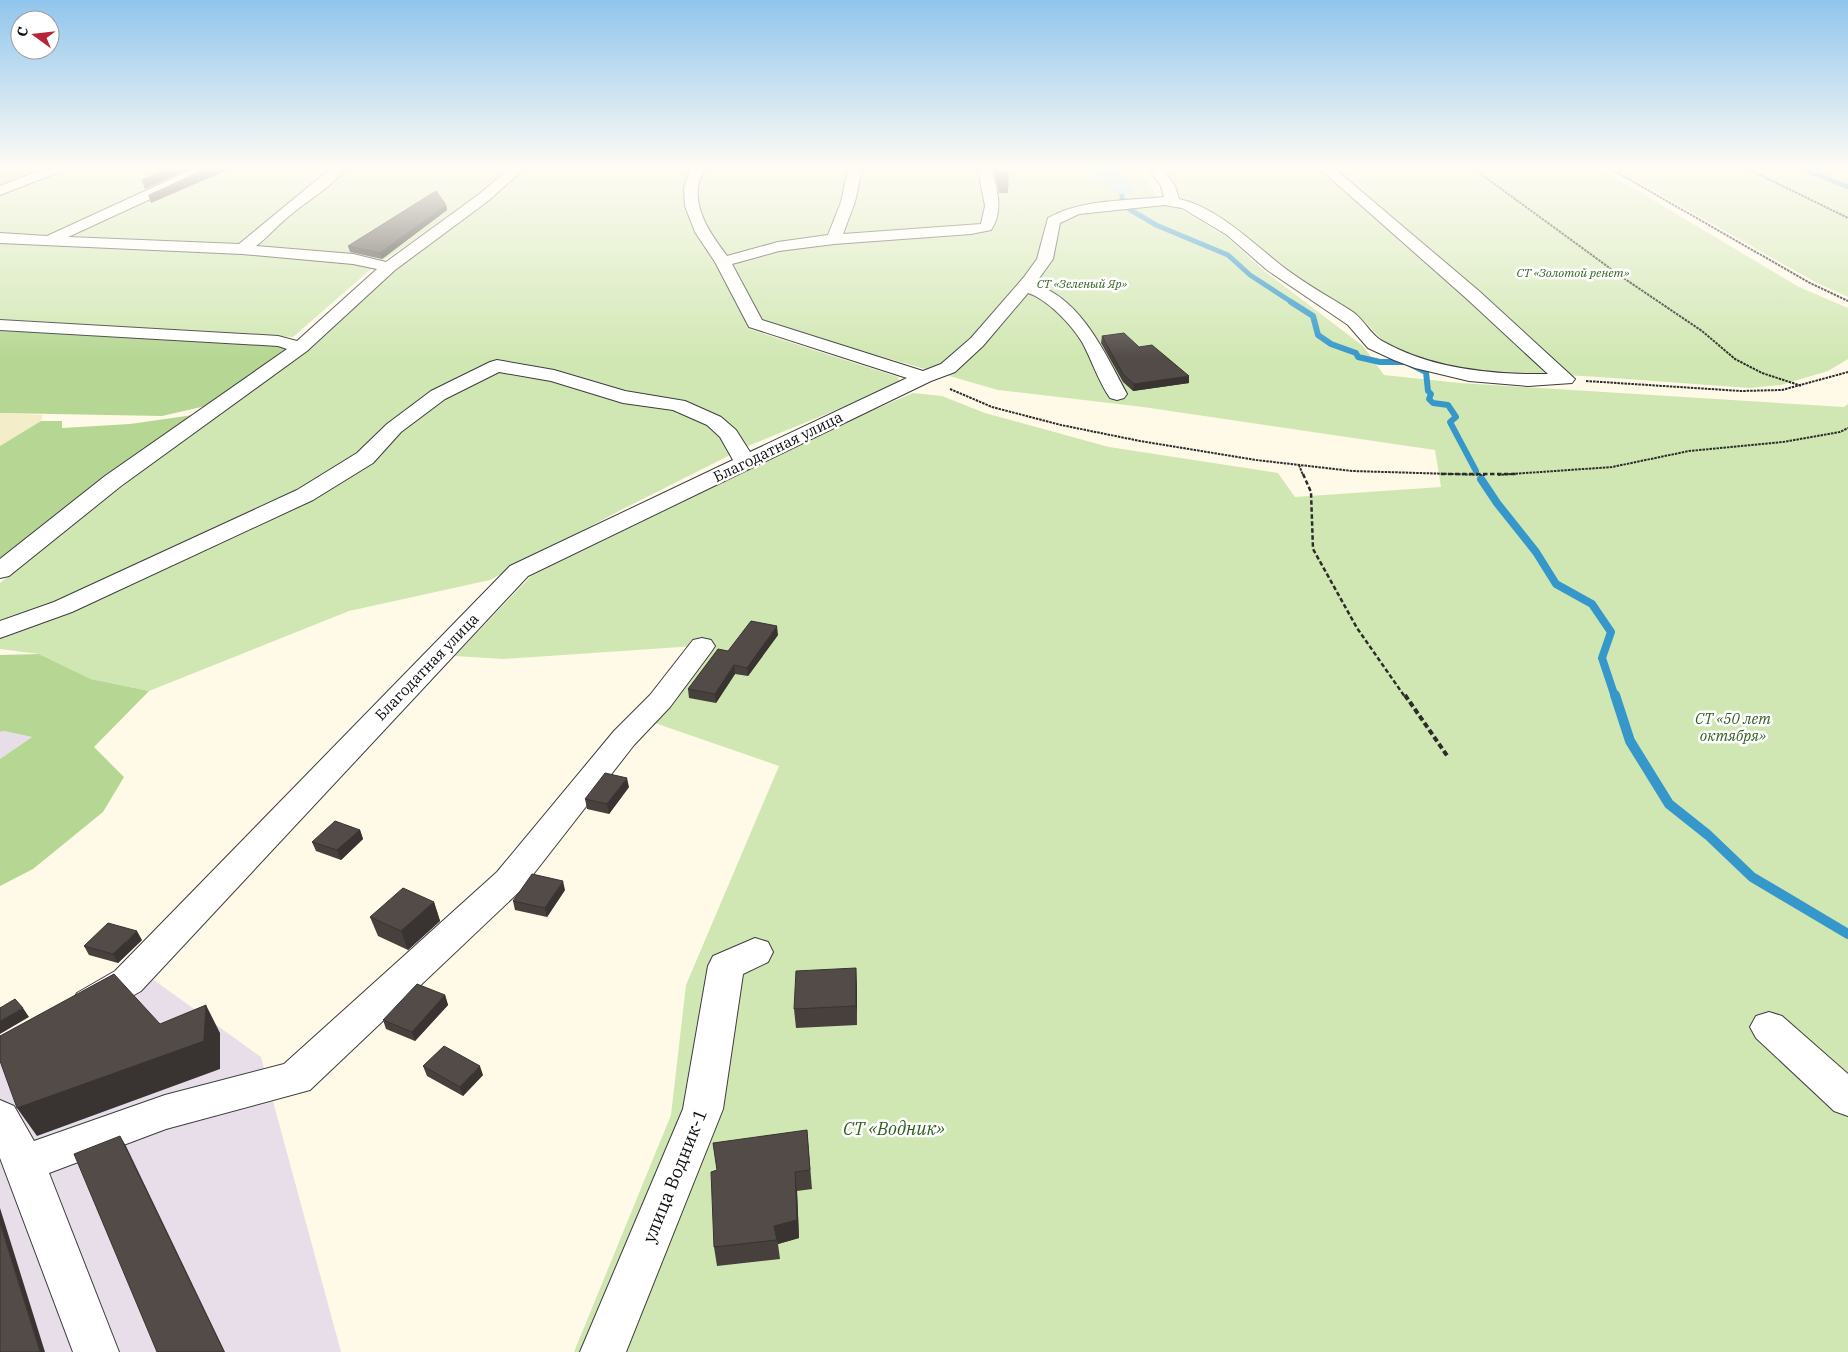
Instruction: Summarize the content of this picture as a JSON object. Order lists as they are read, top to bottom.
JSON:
{
  "streets": {
    "street": ["Благодатная улица", "улица Водник-1"]
  },
  "parks": [
    "СТ «Золотой ренет»",
    "СТ «Зеленый Яр»",
    "СТ «50 лет октября»",
    "СТ «Водник»"
  ],
  "north": "left"
}
